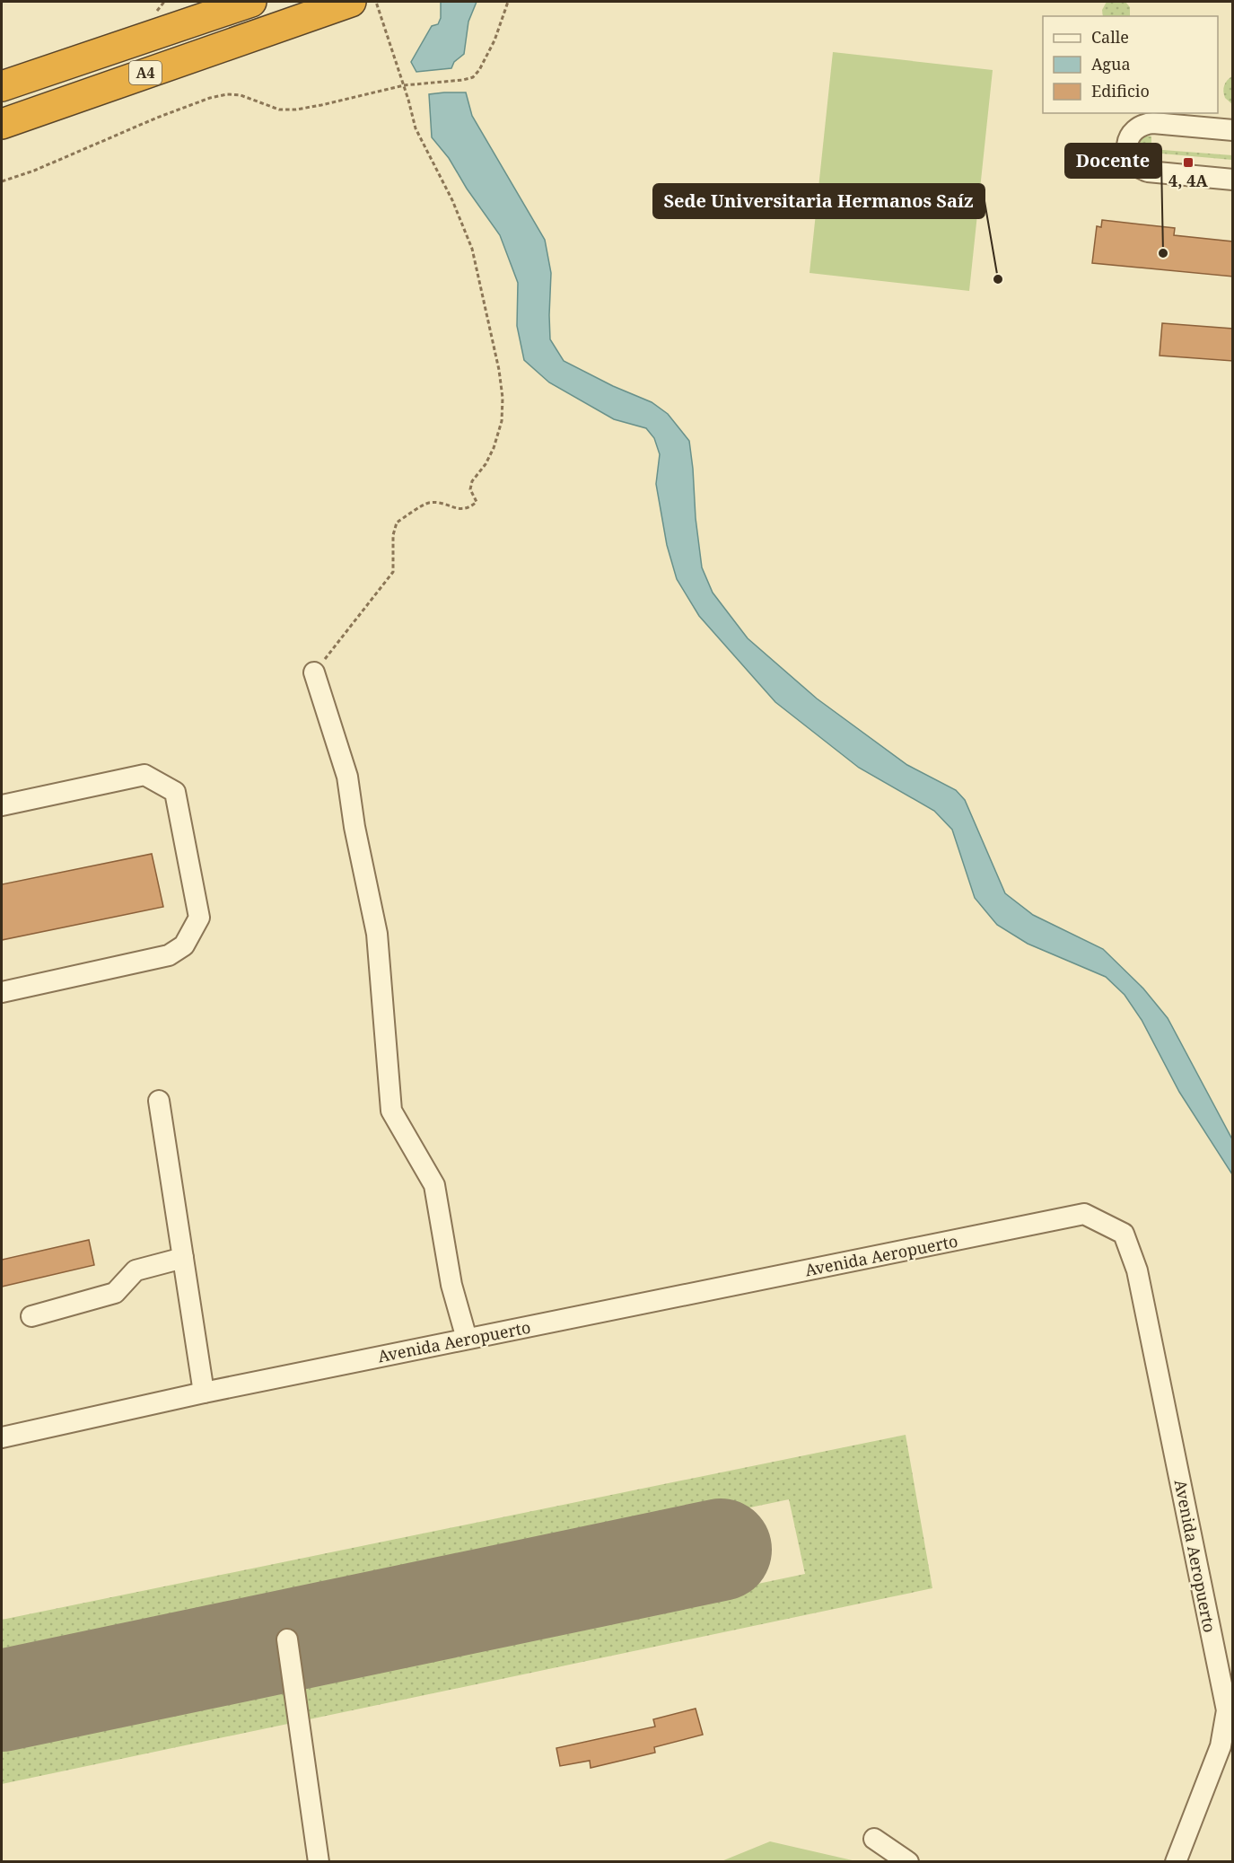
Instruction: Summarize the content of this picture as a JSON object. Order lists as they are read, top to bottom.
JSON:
{
  "streets": {
    "highway": ["A4"],
    "street": ["Avenida Aeropuerto"]
  },
  "places": {
    "transit": ["4, 4A"],
    "other": ["Docente", "Sede Universitaria Hermanos Saíz"]
  },
  "legend": ["Calle", "Agua", "Edificio"]
}
